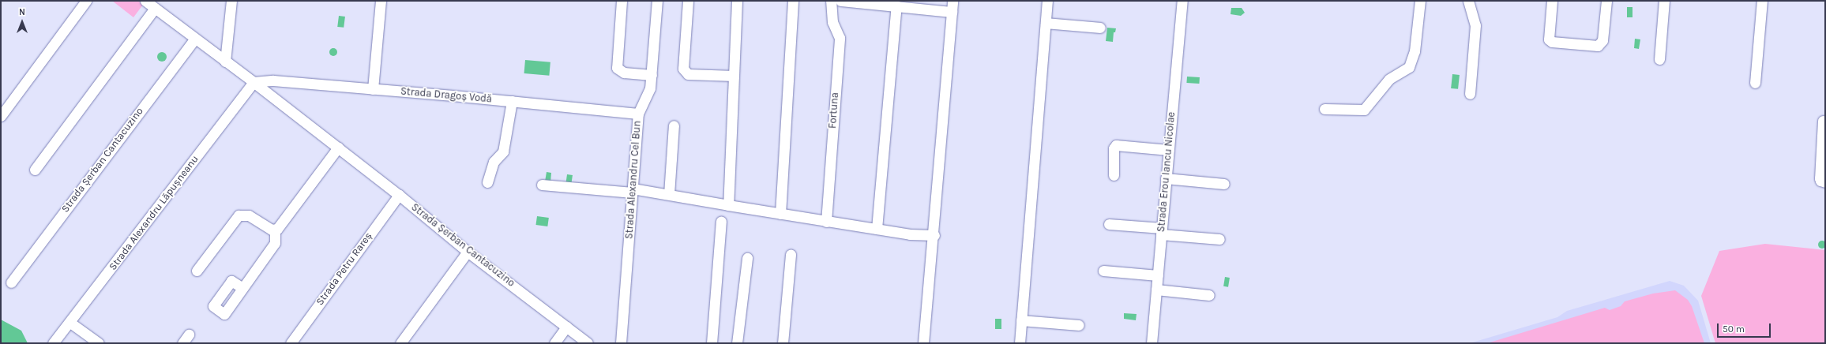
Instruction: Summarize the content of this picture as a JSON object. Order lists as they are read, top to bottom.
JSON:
{
  "streets": {
    "street": [
      "Strada Dragoș Vodă",
      "Fortuna",
      "Strada Șerban Cantacuzino",
      "Strada Erou Iancu Nicolae",
      "Strada Alexandru Cel Bun",
      "Strada Alexandru Lăpușneanu",
      "Strada Petru Rareș"
    ]
  },
  "crossings": [
    ["Strada Dragoș Vodă", "Strada Șerban Cantacuzino"],
    ["Strada Dragoș Vodă", "Strada Alexandru Cel Bun"],
    ["Strada Dragoș Vodă", "Strada Alexandru Lăpușneanu"],
    ["Strada Șerban Cantacuzino", "Strada Alexandru Lăpușneanu"],
    ["Strada Șerban Cantacuzino", "Strada Petru Rareș"]
  ],
  "scale_bar": "50 m",
  "north": "top"
}
